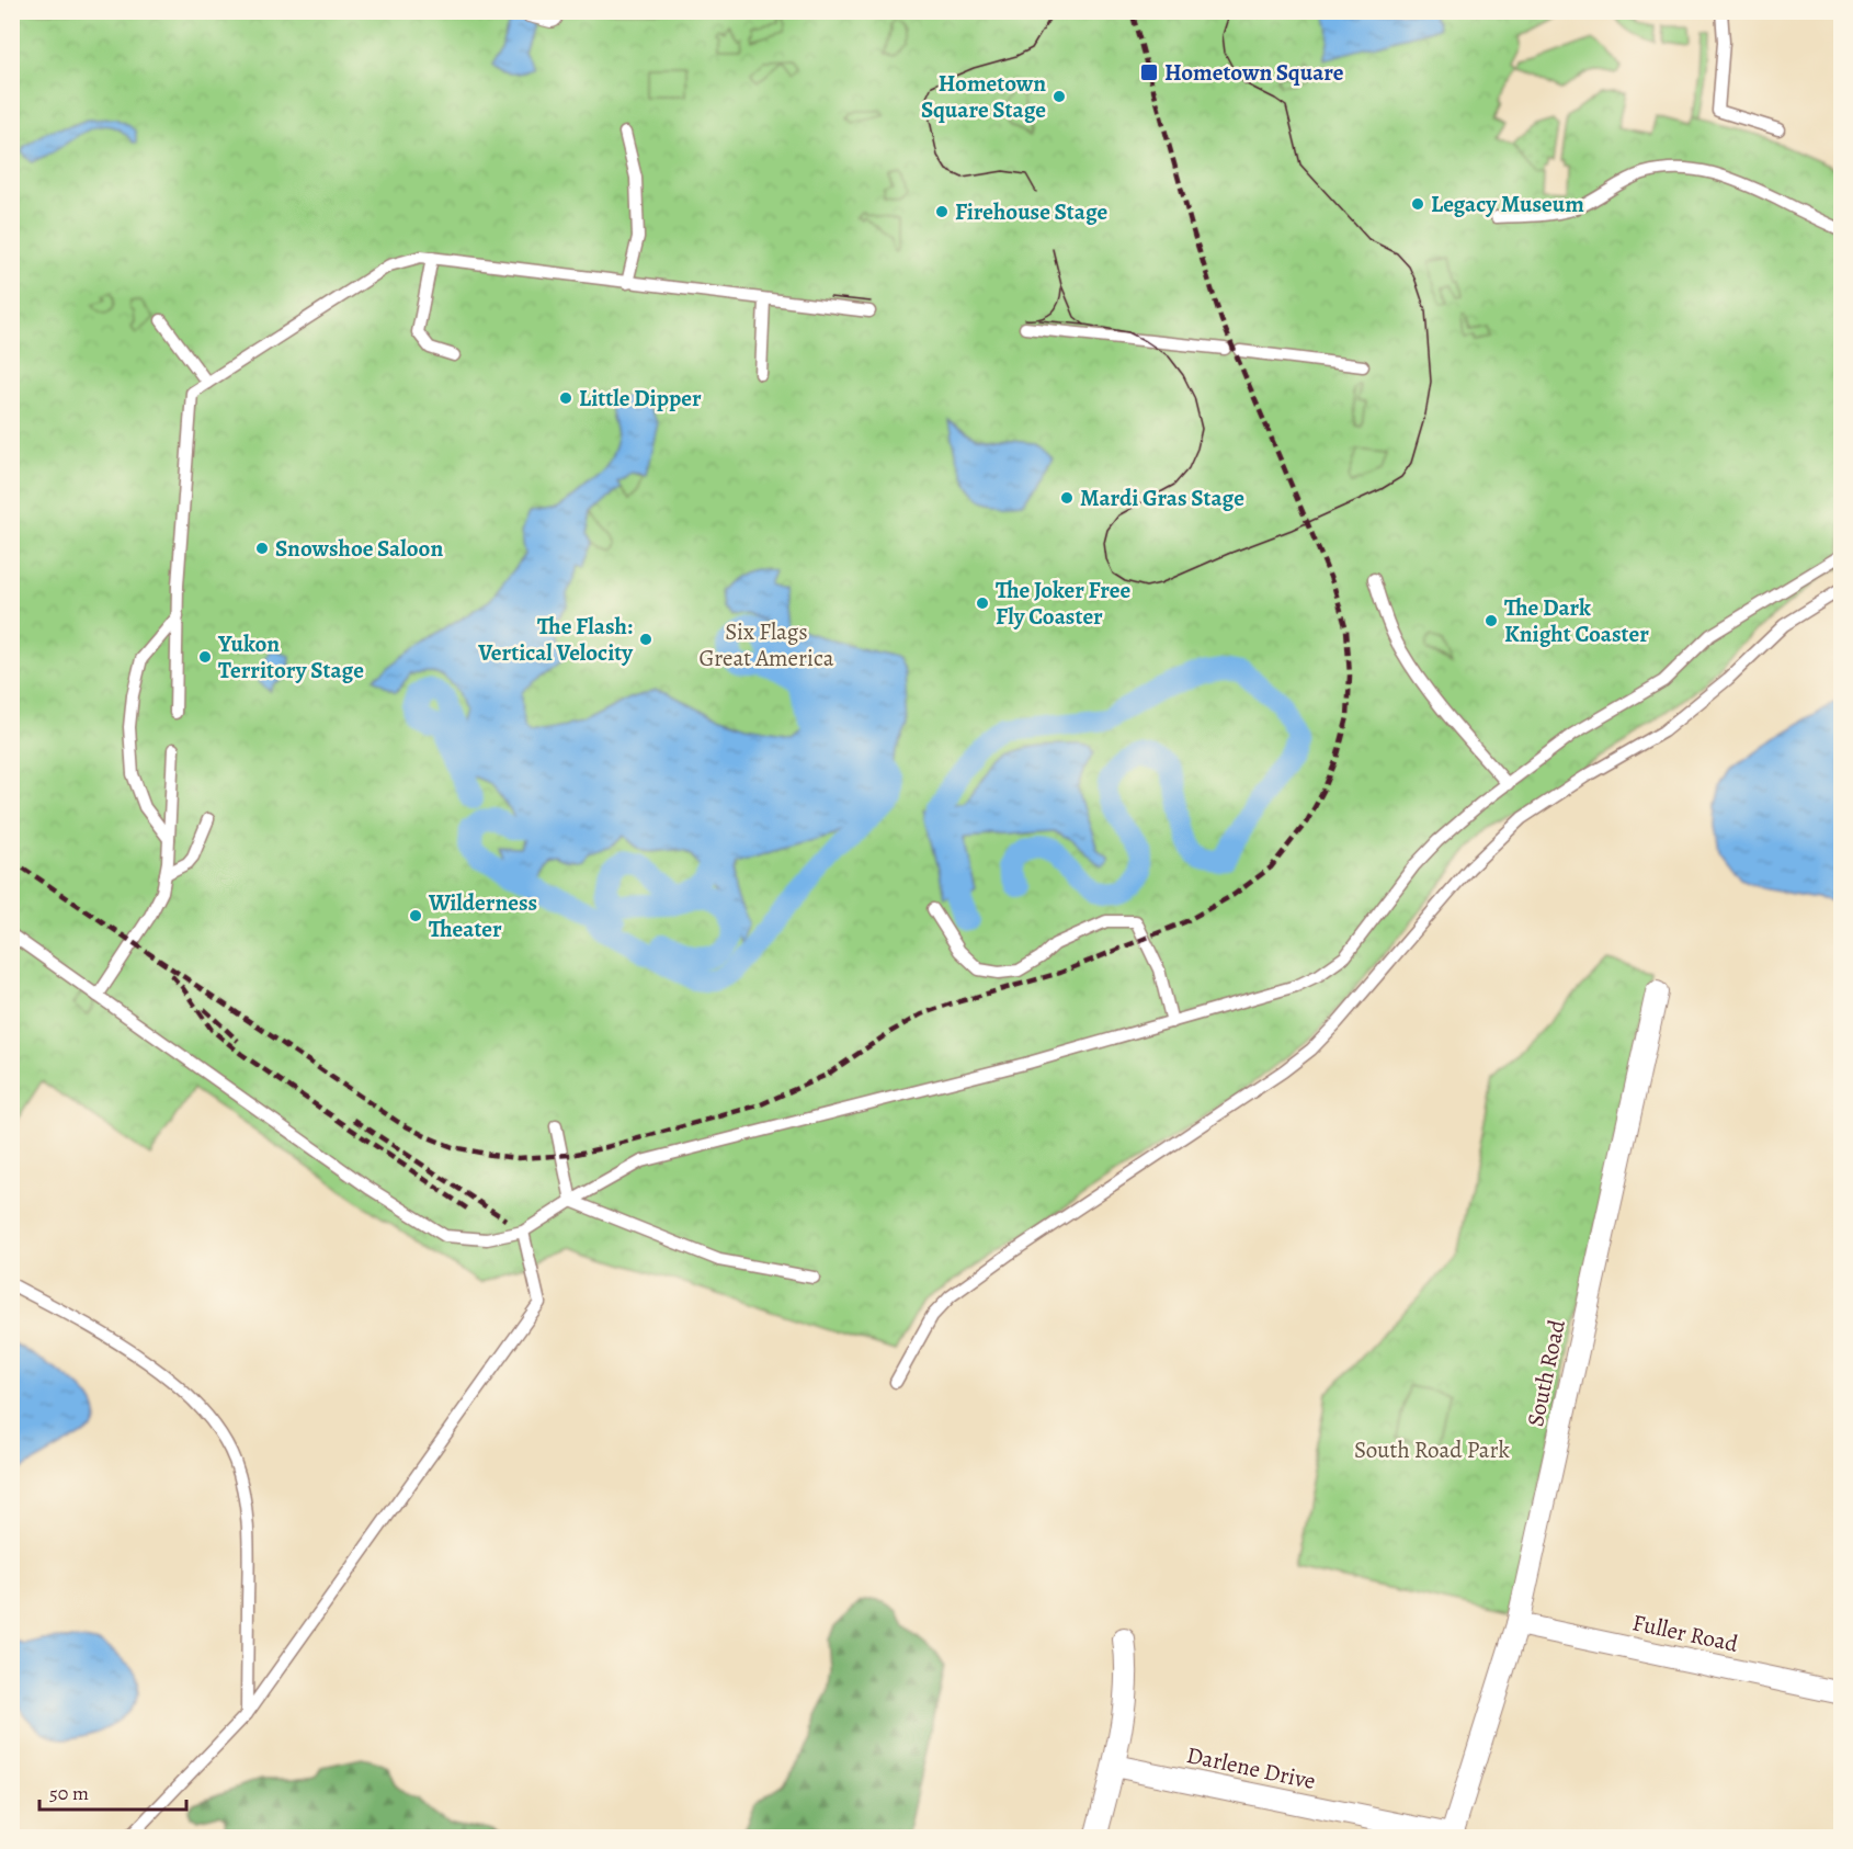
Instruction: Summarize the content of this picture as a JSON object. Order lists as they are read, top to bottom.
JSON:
{
  "streets": {
    "street": ["South Road", "Fuller Road", "Darlene Drive"]
  },
  "crossings": [
    ["South Road", "Fuller Road"],
    ["South Road", "Darlene Drive"]
  ],
  "parks": ["Six Flags Great America", "South Road Park"],
  "places": {
    "transit": ["Hometown Square"],
    "other": [
      "Hometown Square Stage",
      "Legacy Museum",
      "Firehouse Stage",
      "Little Dipper",
      "Mardi Gras Stage",
      "Snowshoe Saloon",
      "The Joker Free Fly Coaster",
      "The Dark Knight Coaster",
      "The Flash: Vertical Velocity",
      "Yukon Territory Stage",
      "Wilderness Theater"
    ]
  },
  "scale_bar": "50 m"
}
